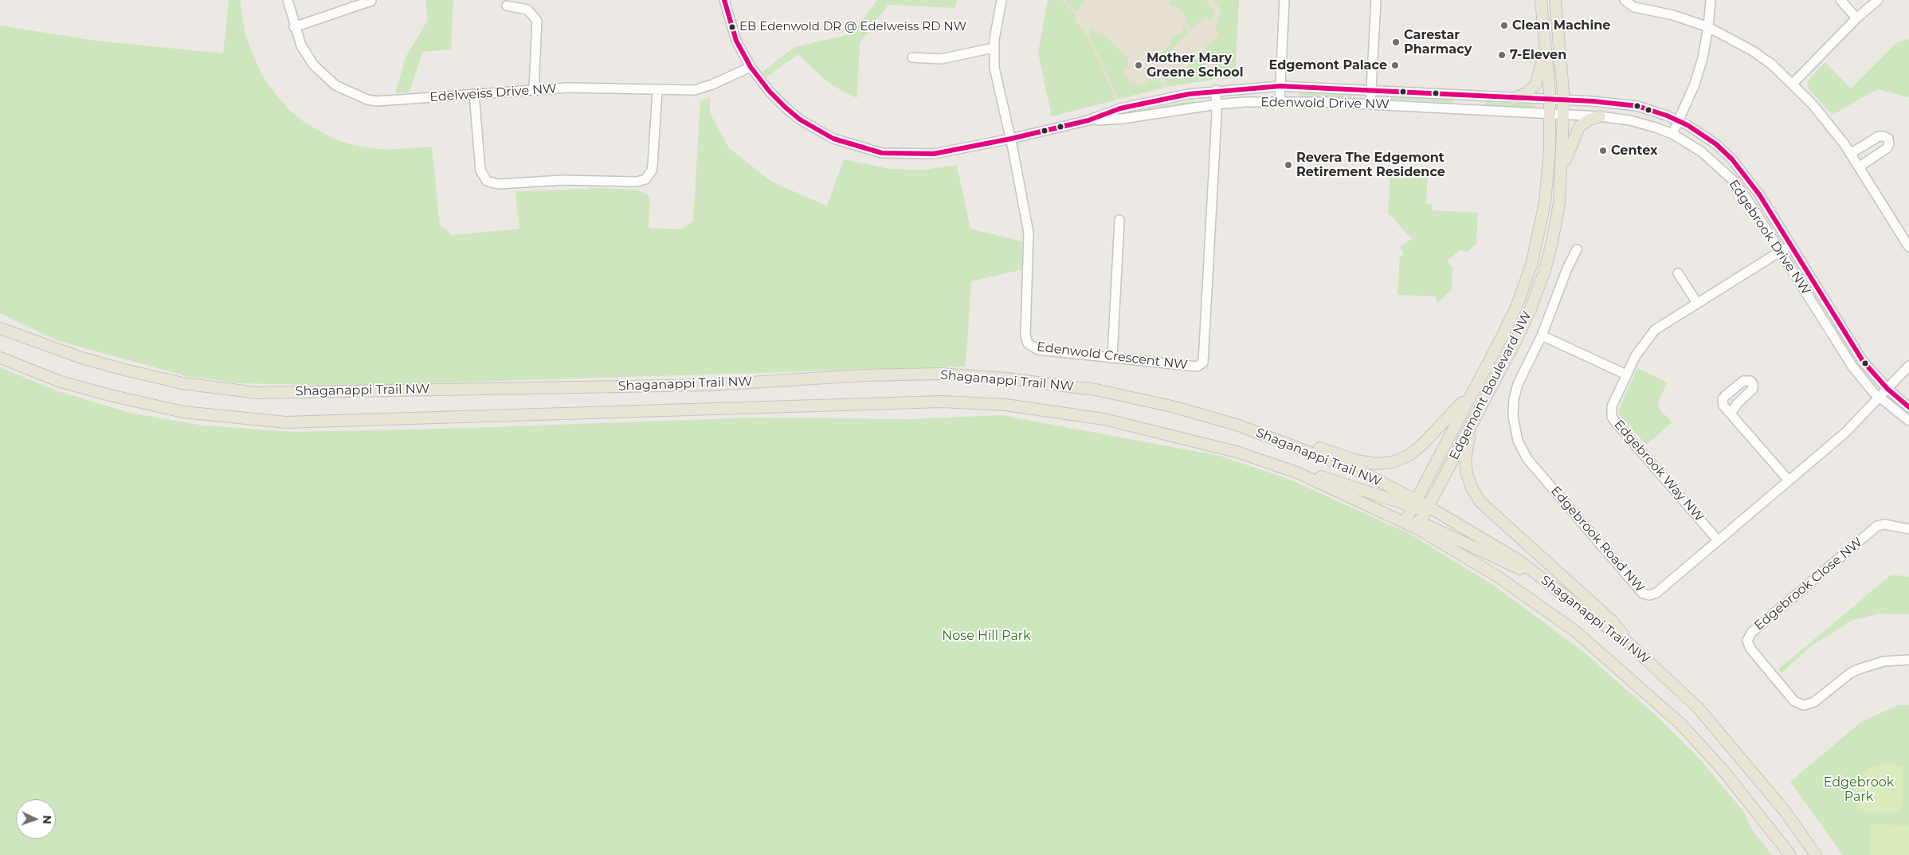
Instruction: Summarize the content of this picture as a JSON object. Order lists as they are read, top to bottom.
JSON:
{
  "streets": {
    "main road": ["Shaganappi Trail NW", "Edgemont Boulevard NW"],
    "street": [
      "Edelweiss Drive NW",
      "Edenwold Drive NW",
      "Edgebrook Drive NW",
      "Edenwold Crescent NW",
      "Edgebrook Way NW",
      "Edgebrook Road NW",
      "Edgebrook Close NW"
    ]
  },
  "crossings": [
    ["Edelweiss Drive NW", "Edenwold Drive NW"],
    ["Edenwold Drive NW", "Edgebrook Drive NW"],
    ["Edenwold Drive NW", "Edenwold Crescent NW"],
    ["Edenwold Drive NW", "Edgemont Boulevard NW"],
    ["Edgebrook Drive NW", "Edgemont Boulevard NW"],
    ["Edgebrook Drive NW", "Edgebrook Way NW"],
    ["Edgebrook Drive NW", "Edgebrook Road NW"],
    ["Shaganappi Trail NW", "Edgemont Boulevard NW"],
    ["Edgebrook Way NW", "Edgebrook Road NW"]
  ],
  "parks": ["Nose Hill Park", "Edgebrook Park"],
  "places": [
    "Clean Machine",
    "EB Edenwold DR @ Edelweiss RD NW",
    "Carestar Pharmacy",
    "7-Eleven",
    "Mother Mary Greene School",
    "Edgemont Palace",
    "Centex",
    "Revera The Edgemont Retirement Residence"
  ],
  "north": "right"
}
